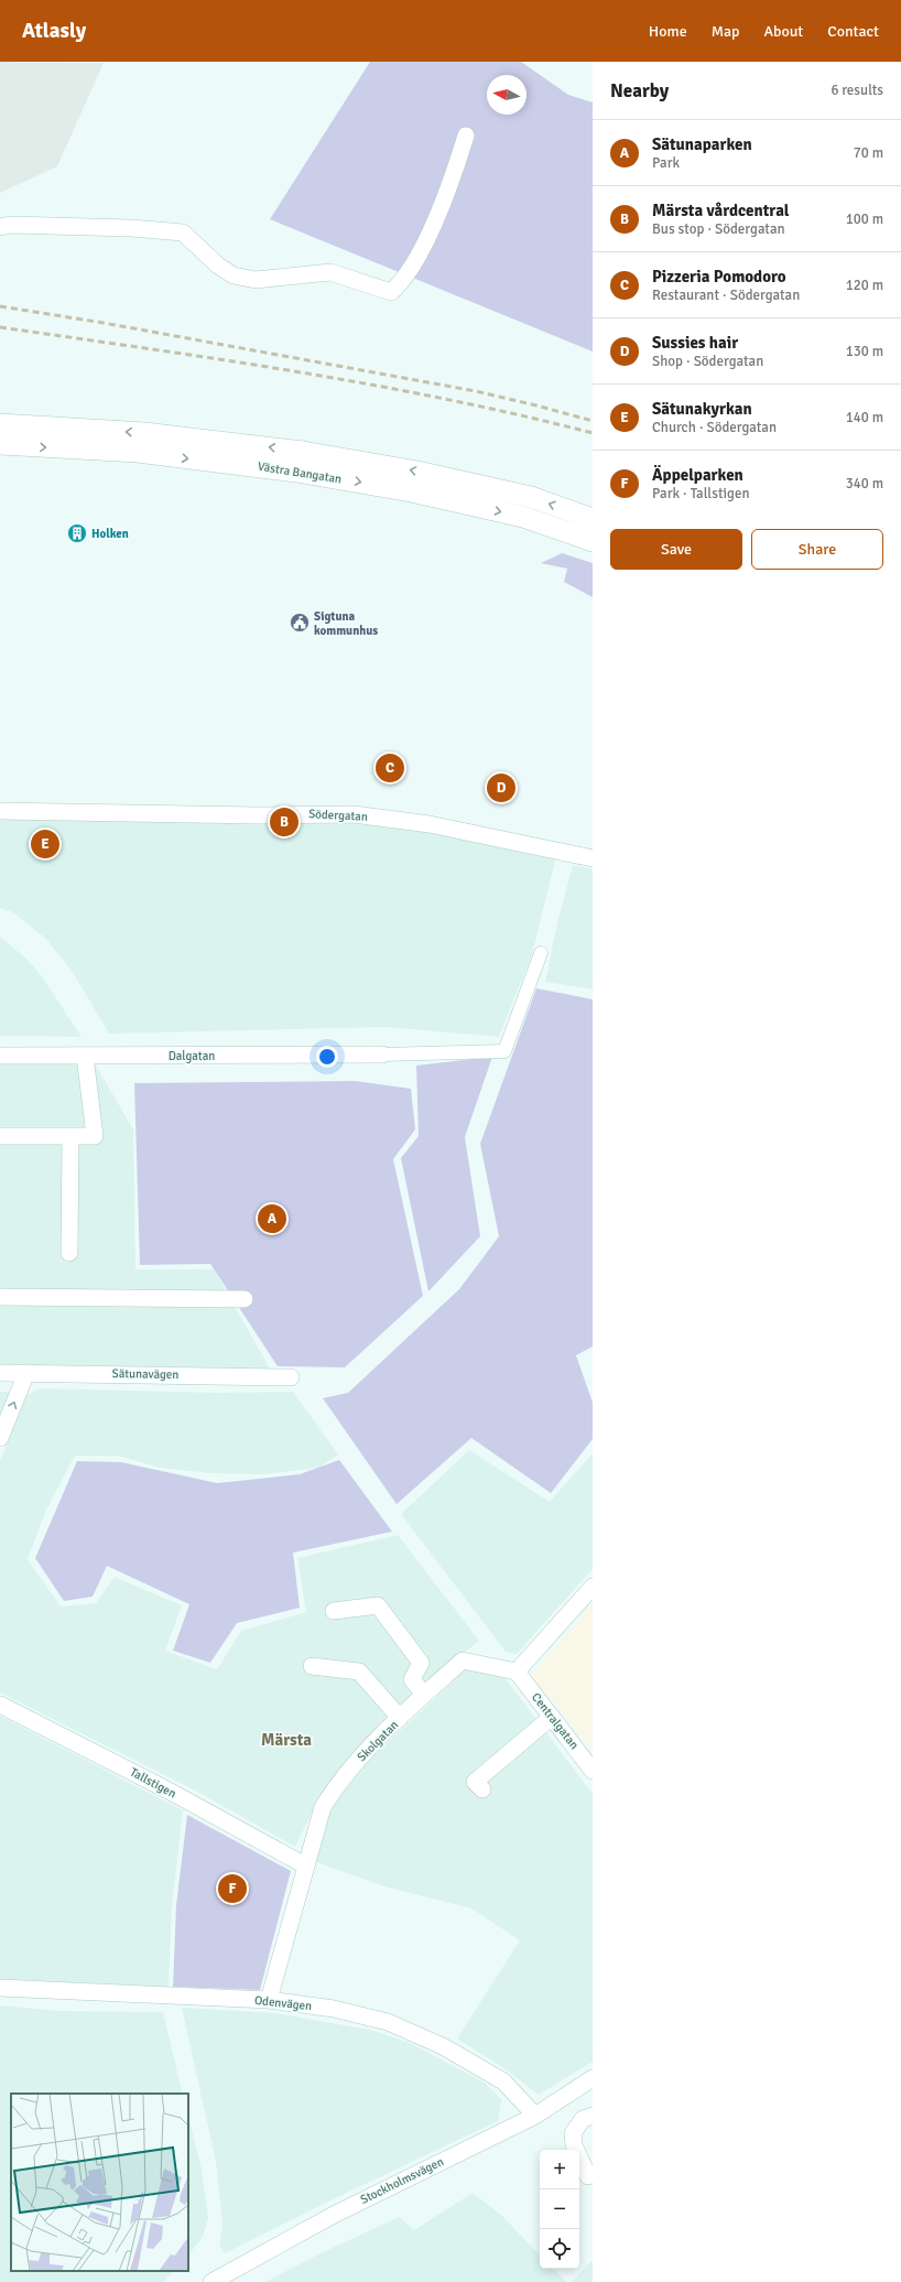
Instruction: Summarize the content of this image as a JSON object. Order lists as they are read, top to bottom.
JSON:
{
  "streets": {
    "street": [
      "Västra Bangatan",
      "Södergatan",
      "Dalgatan",
      "Sätunavägen",
      "Centralgatan",
      "Skolgatan",
      "Tallstigen",
      "Odenvägen",
      "Stockholmsvägen"
    ]
  },
  "crossings": [
    ["Centralgatan", "Skolgatan"],
    ["Skolgatan", "Tallstigen"],
    ["Skolgatan", "Odenvägen"],
    ["Odenvägen", "Stockholmsvägen"]
  ],
  "districts": ["Märsta"],
  "places": {
    "building": ["Holken"],
    "public building": ["Sigtuna kommunhus"]
  },
  "north": "left",
  "page": {
    "header": "Atlasly",
    "nav": [
      "Home",
      "Map",
      "About",
      "Contact"
    ],
    "heading": ["Nearby", "6 results"],
    "list": [
      {
        "mark": "A",
        "name": "Sätunaparken",
        "note": "Park",
        "value": "70 m"
      },
      {
        "mark": "B",
        "name": "Märsta vårdcentral",
        "note": "Bus stop · Södergatan",
        "value": "100 m"
      },
      {
        "mark": "C",
        "name": "Pizzeria Pomodoro",
        "note": "Restaurant · Södergatan",
        "value": "120 m"
      },
      {
        "mark": "D",
        "name": "Sussies hair",
        "note": "Shop · Södergatan",
        "value": "130 m"
      },
      {
        "mark": "E",
        "name": "Sätunakyrkan",
        "note": "Church · Södergatan",
        "value": "140 m"
      },
      {
        "mark": "F",
        "name": "Äppelparken",
        "note": "Park · Tallstigen",
        "value": "340 m"
      }
    ],
    "buttons": ["Save", "Share"],
    "pins": [
      "C",
      "D",
      "B",
      "E",
      "A",
      "F"
    ],
    "map_buttons": ["+", "−"]
  }
}
